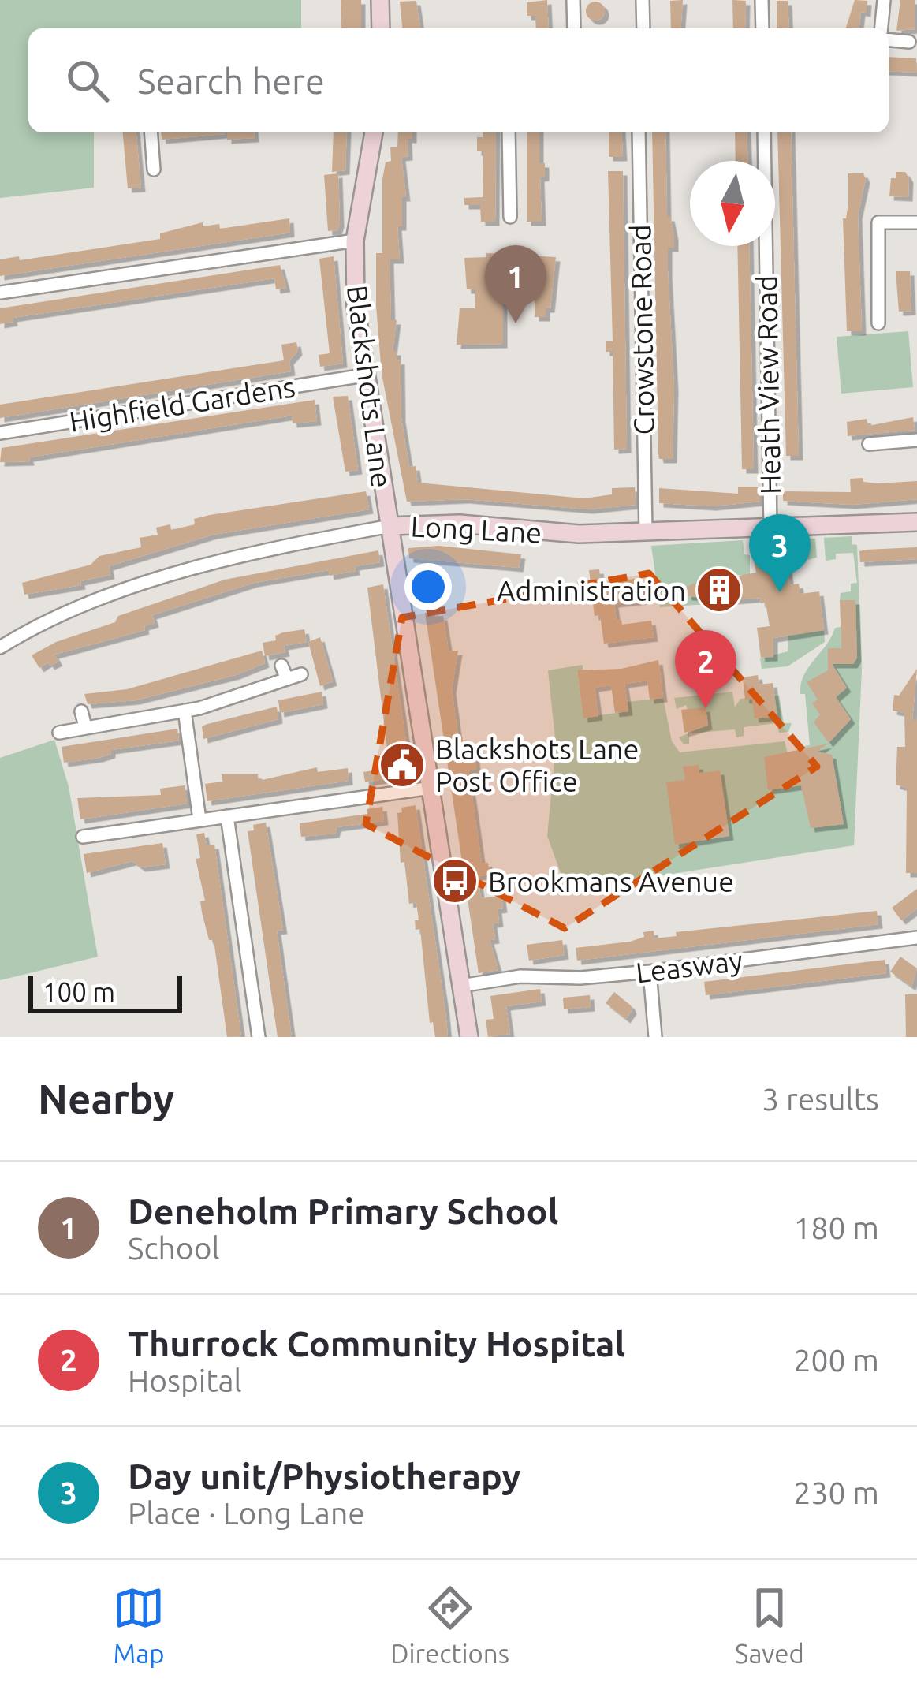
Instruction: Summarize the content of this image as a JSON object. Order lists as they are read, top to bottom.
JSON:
{
  "streets": {
    "street": [
      "Crowstone Road",
      "Heath View Road",
      "Blackshots Lane",
      "Highfield Gardens",
      "Long Lane",
      "Leasway"
    ]
  },
  "crossings": [
    ["Crowstone Road", "Long Lane"],
    ["Heath View Road", "Long Lane"],
    ["Blackshots Lane", "Highfield Gardens"],
    ["Blackshots Lane", "Long Lane"],
    ["Blackshots Lane", "Leasway"]
  ],
  "places": {
    "building": ["Administration"],
    "public building": ["Blackshots Lane Post Office"],
    "bus stop": ["Brookmans Avenue"]
  },
  "scale_bar": "100 m",
  "north": "bottom",
  "page": {
    "search": "Search here",
    "pins": ["1", "3", "2"],
    "scale": "100 m",
    "heading": ["Nearby", "3 results"],
    "list": [
      {
        "mark": "1",
        "name": "Deneholm Primary School",
        "note": "School",
        "value": "180 m"
      },
      {
        "mark": "2",
        "name": "Thurrock Community Hospital",
        "note": "Hospital",
        "value": "200 m"
      },
      {
        "mark": "3",
        "name": "Day unit/Physiotherapy",
        "note": "Place · Long Lane",
        "value": "230 m"
      }
    ],
    "nav": ["Map", "Directions", "Saved"]
  }
}
